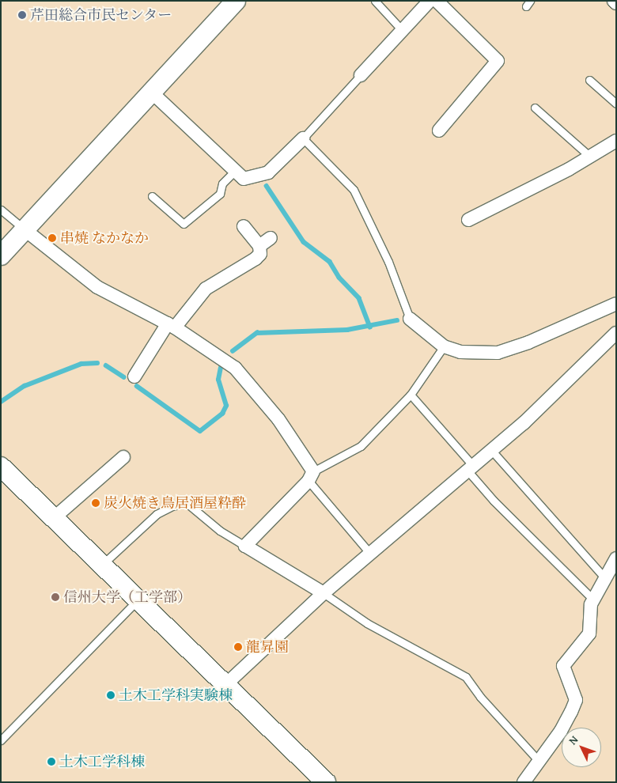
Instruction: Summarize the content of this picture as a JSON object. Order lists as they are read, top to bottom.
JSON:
{
  "places": [
    "芹田総合市民センター",
    "串焼 なかなか",
    "炭火焼き鳥居酒屋粋酔",
    "信州大学（工学部）",
    "龍昇園",
    "土木工学科実験棟",
    "土木工学科棟"
  ],
  "north": "top left"
}
